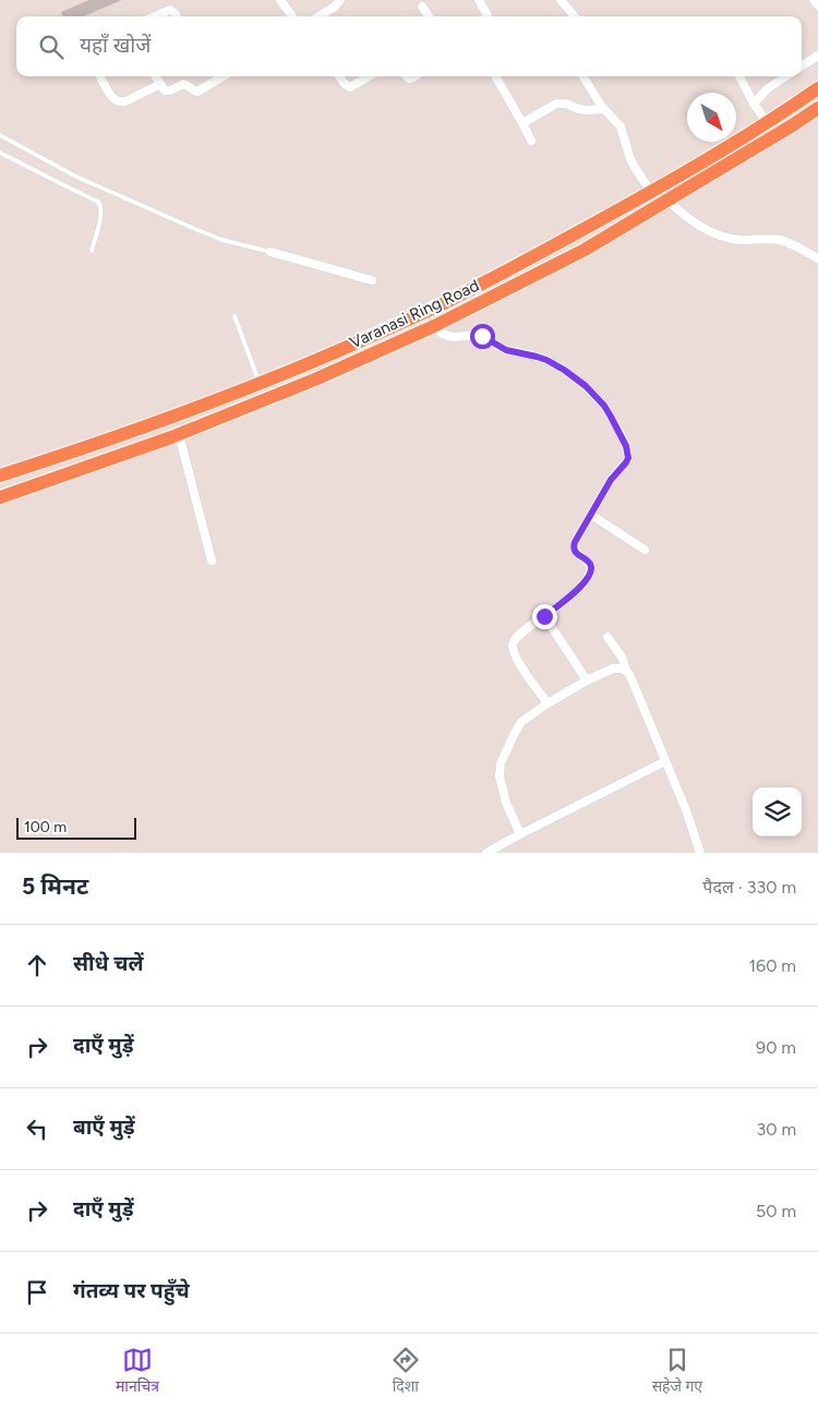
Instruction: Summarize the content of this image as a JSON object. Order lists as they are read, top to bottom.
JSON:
{
  "streets": {
    "highway": ["Varanasi Ring Road"]
  },
  "scale_bar": "100 m",
  "north": "bottom right",
  "page": {
    "search": "यहाँ खोजें",
    "scale": "100 m",
    "heading": ["5 मिनट", "पैदल · 330 m"],
    "list": [
      ["सीधे चलें", "160 m"],
      ["दाएँ मुड़ें", "90 m"],
      ["बाएँ मुड़ें", "30 m"],
      ["दाएँ मुड़ें", "50 m"],
      "गंतव्य पर पहुँचे"
    ],
    "nav": ["मानचित्र", "दिशा", "सहेजे गए"]
  }
}
